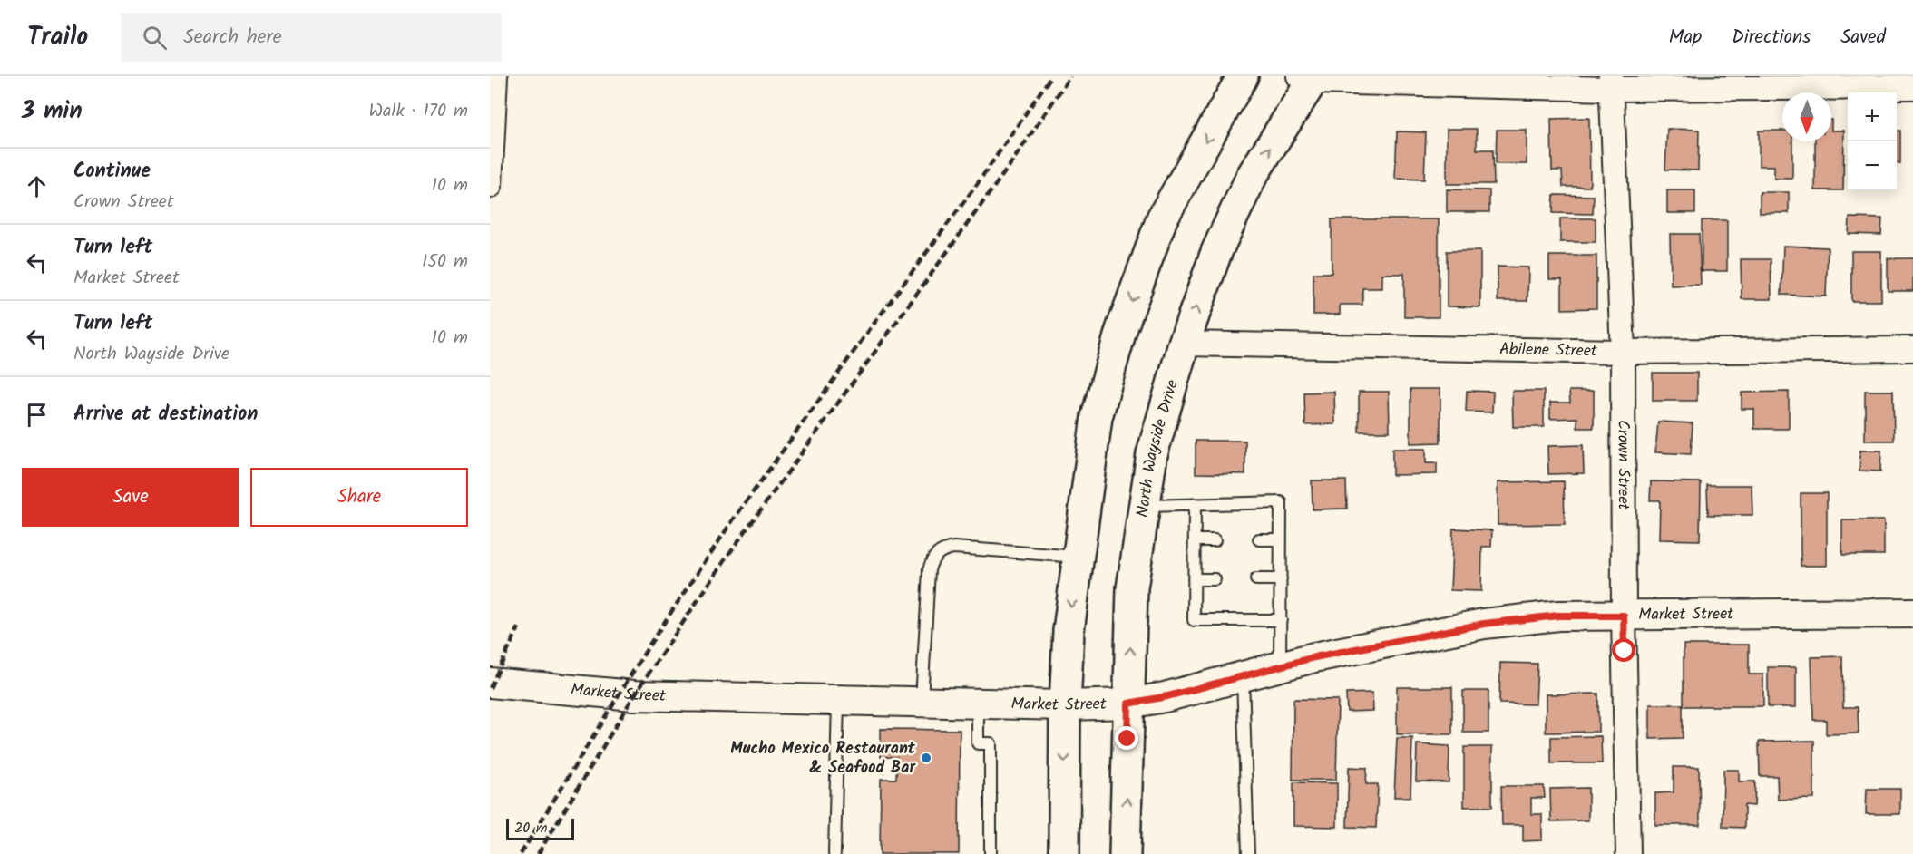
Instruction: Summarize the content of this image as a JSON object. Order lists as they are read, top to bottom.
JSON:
{
  "streets": {
    "main road": ["North Wayside Drive"],
    "street": ["Abilene Street", "Crown Street", "Market Street"]
  },
  "crossings": [
    ["Abilene Street", "North Wayside Drive"],
    ["Abilene Street", "Crown Street"],
    ["North Wayside Drive", "Market Street"],
    ["Crown Street", "Market Street"]
  ],
  "places": ["Mucho Mexico Restaurant & Seafood Bar"],
  "scale_bar": "20 m",
  "north": "bottom",
  "page": {
    "header": "Trailo",
    "search": "Search here",
    "nav": ["Map", "Directions", "Saved"],
    "heading": ["3 min", "Walk · 170 m"],
    "map_buttons": ["+", "−"],
    "list": [
      ["Continue", "Crown Street", "10 m"],
      ["Turn left", "Market Street", "150 m"],
      ["Turn left", "North Wayside Drive", "10 m"],
      "Arrive at destination"
    ],
    "buttons": ["Save", "Share"],
    "scale": "20 m"
  }
}
